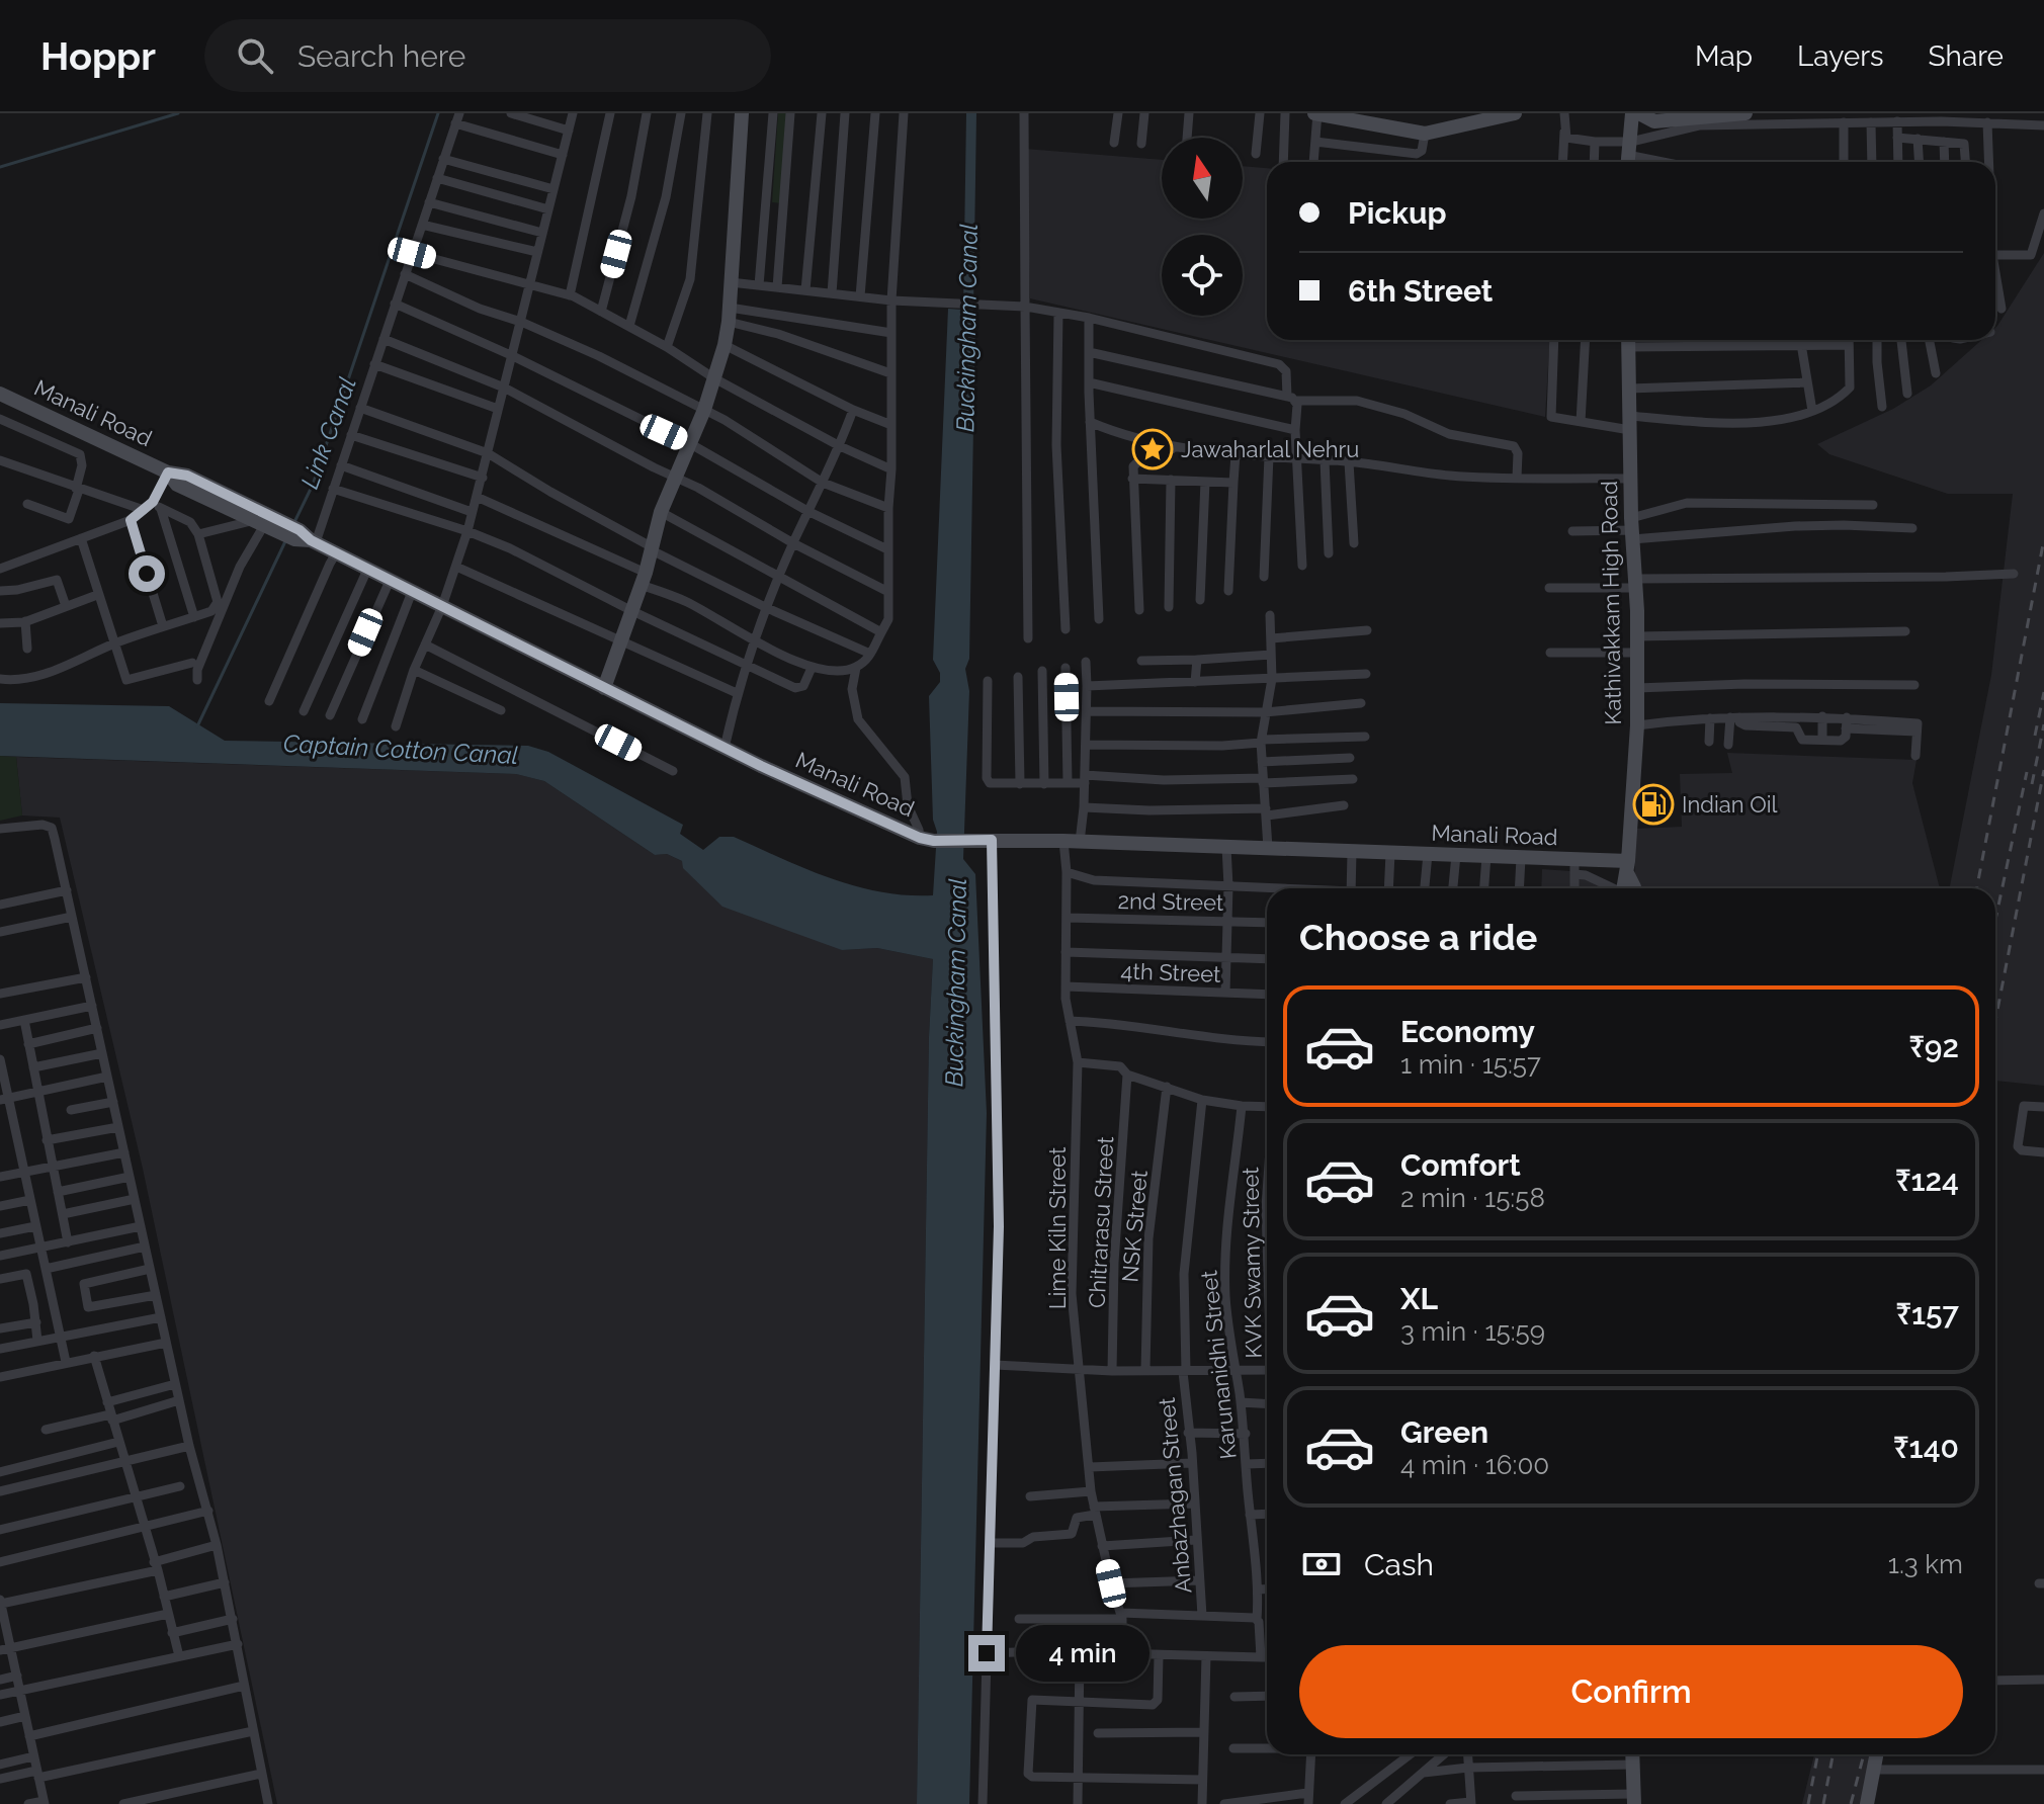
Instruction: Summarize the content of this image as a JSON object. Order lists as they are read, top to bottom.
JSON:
{
  "streets": {
    "main road": ["Manali Road", "Kathivakkam High Road"],
    "street": [
      "2nd Street",
      "4th Street",
      "Chitrarasu Street",
      "NSK Street",
      "Lime Kiln Street",
      "KVK Swamy Street",
      "Karunanidhi Street",
      "Anbazhagan Street"
    ]
  },
  "crossings": [
    ["Manali Road", "Kathivakkam High Road"],
    ["Manali Road", "Lime Kiln Street"],
    ["2nd Street", "Lime Kiln Street"],
    ["4th Street", "Lime Kiln Street"]
  ],
  "water": ["Buckingham Canal", "Link Canal", "Captain Cotton Canal"],
  "places": {
    "place": ["Jawaharlal Nehru"],
    "fuel station": ["Indian Oil"]
  },
  "north": "top",
  "page": {
    "header": "Hoppr",
    "search": "Search here",
    "nav": ["Map", "Layers", "Share"],
    "banner": ["Pickup", "6th Street"],
    "heading": "Choose a ride",
    "list": [
      {
        "name": "Economy",
        "note": "1 min · 15:57",
        "value": "₹92"
      },
      {
        "name": "Comfort",
        "note": "2 min · 15:58",
        "value": "₹124"
      },
      {
        "name": "XL",
        "note": "3 min · 15:59",
        "value": "₹157"
      },
      {
        "name": "Green",
        "note": "4 min · 16:00",
        "value": "₹140"
      }
    ],
    "pay": ["Cash", "1.3 km"],
    "bubble": "4 min",
    "buttons": "Confirm"
  }
}
